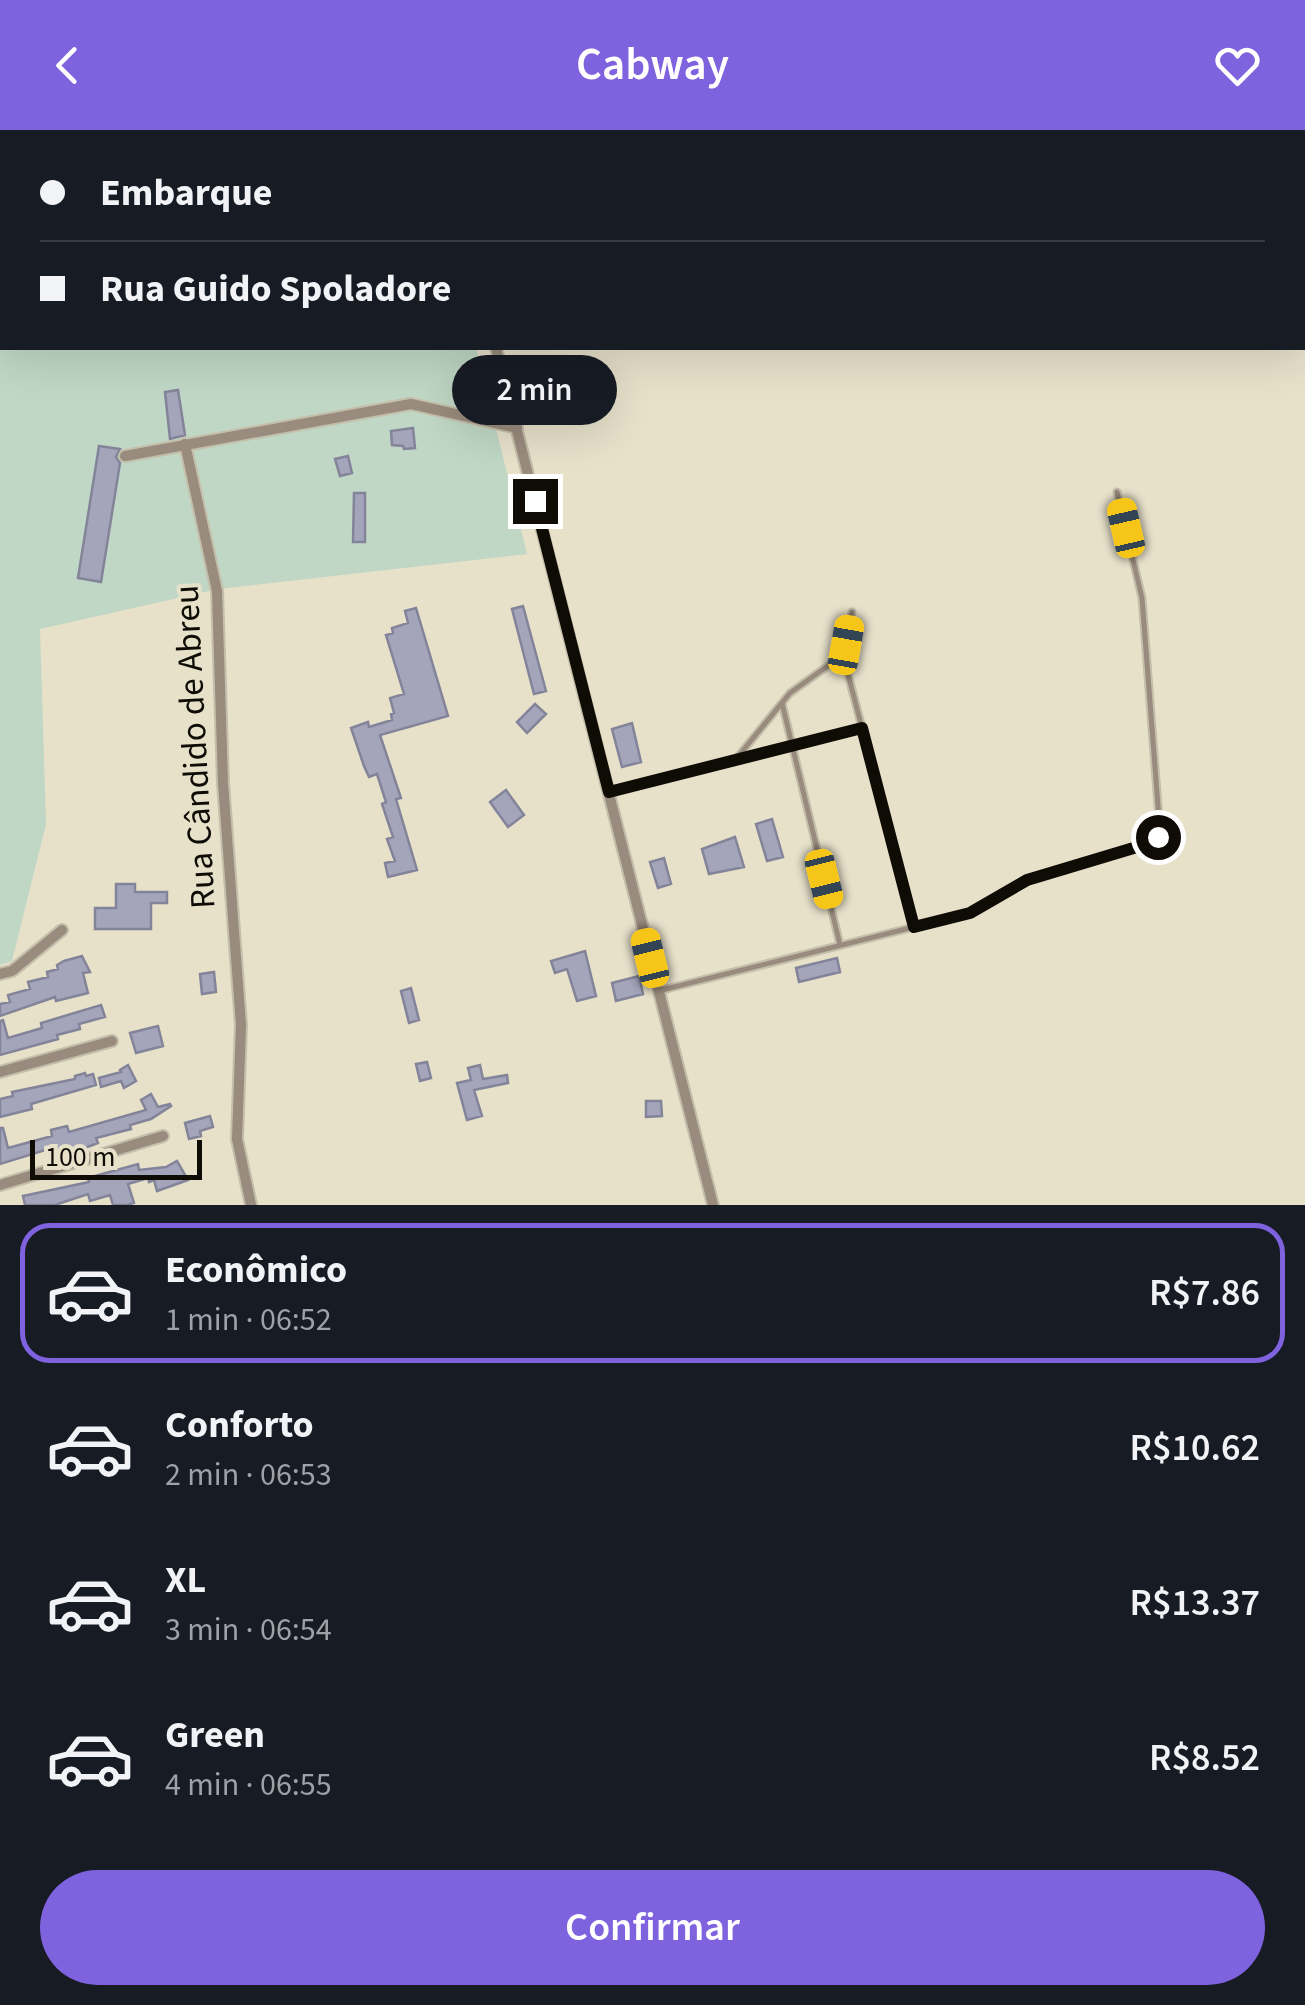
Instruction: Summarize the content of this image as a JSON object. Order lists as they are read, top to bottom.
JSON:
{
  "streets": {
    "street": ["Rua Cândido de Abreu"]
  },
  "scale_bar": "100 m",
  "page": {
    "header": "Cabway",
    "banner": ["Embarque", "Rua Guido Spoladore"],
    "bubble": "2 min",
    "scale": "100 m",
    "list": [
      {
        "name": "Econômico",
        "note": "1 min · 06:52",
        "value": "R$7.86"
      },
      {
        "name": "Conforto",
        "note": "2 min · 06:53",
        "value": "R$10.62"
      },
      {
        "name": "XL",
        "note": "3 min · 06:54",
        "value": "R$13.37"
      },
      {
        "name": "Green",
        "note": "4 min · 06:55",
        "value": "R$8.52"
      }
    ],
    "buttons": "Confirmar"
  }
}
